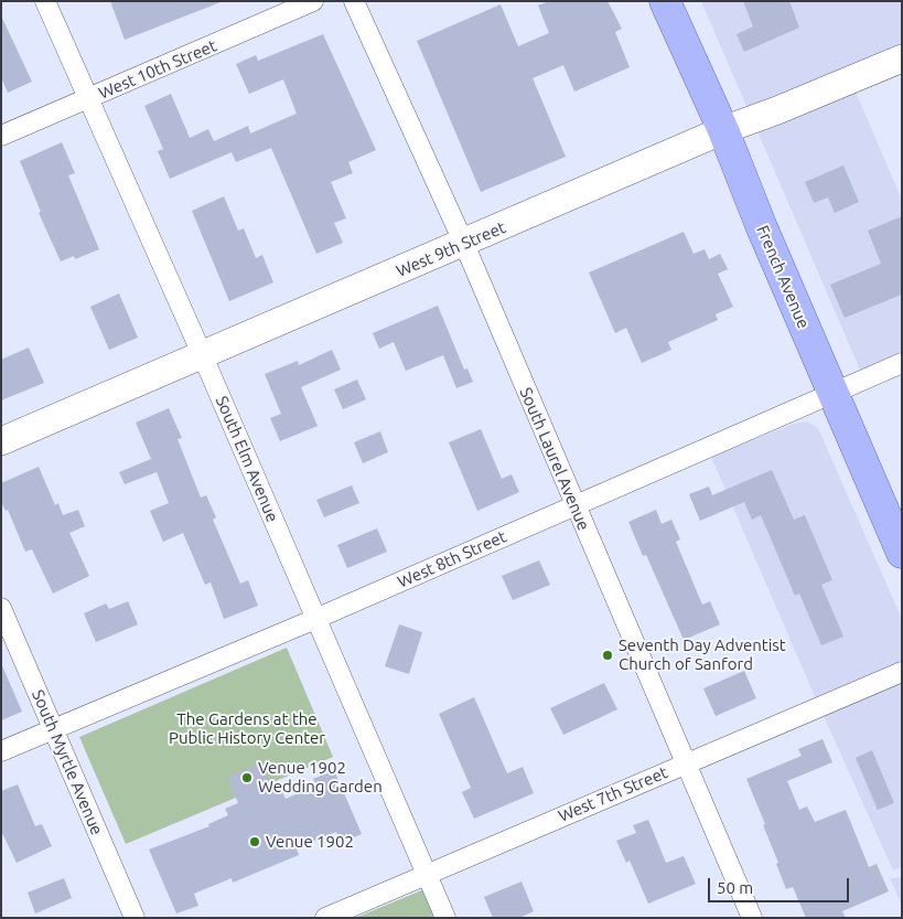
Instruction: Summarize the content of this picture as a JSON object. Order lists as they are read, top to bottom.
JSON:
{
  "streets": {
    "main road": ["French Avenue"],
    "street": [
      "West 10th Street",
      "West 9th Street",
      "South Elm Avenue",
      "South Laurel Avenue",
      "West 8th Street",
      "South Myrtle Avenue",
      "West 7th Street"
    ]
  },
  "crossings": [
    ["West 10th Street", "South Elm Avenue"],
    ["West 9th Street", "French Avenue"],
    ["West 9th Street", "South Elm Avenue"],
    ["West 9th Street", "South Laurel Avenue"],
    ["French Avenue", "West 8th Street"],
    ["South Elm Avenue", "West 8th Street"],
    ["South Elm Avenue", "West 7th Street"],
    ["South Laurel Avenue", "West 8th Street"],
    ["South Laurel Avenue", "West 7th Street"],
    ["West 8th Street", "South Myrtle Avenue"]
  ],
  "parks": ["The Gardens at the Public History Center"],
  "places": ["Seventh Day Adventist Church of Sanford", "Venue 1902 Wedding Garden", "Venue 1902"],
  "scale_bar": "50 m"
}
